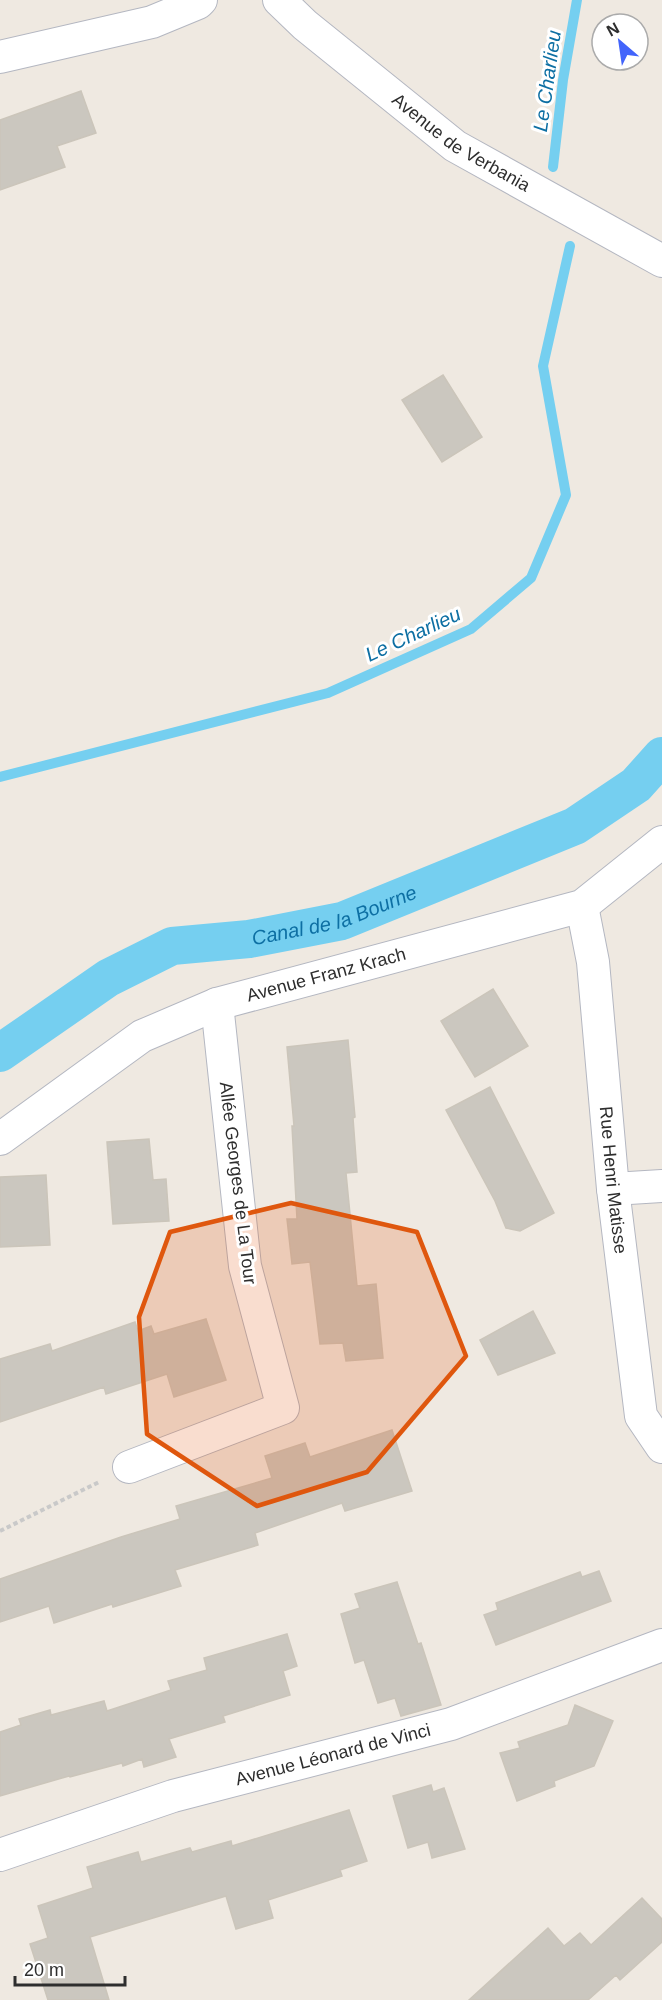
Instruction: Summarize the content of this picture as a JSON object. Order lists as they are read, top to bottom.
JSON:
{
  "streets": {
    "street": [
      "Avenue de Verbania",
      "Avenue Franz Krach",
      "Rue Henri Matisse",
      "Allée Georges de La Tour",
      "Avenue Léonard de Vinci"
    ]
  },
  "crossings": [
    ["Avenue Franz Krach", "Rue Henri Matisse"],
    ["Avenue Franz Krach", "Allée Georges de La Tour"]
  ],
  "water": ["Le Charlieu", "Canal de la Bourne"],
  "scale_bar": "20 m",
  "north": "top left"
}
